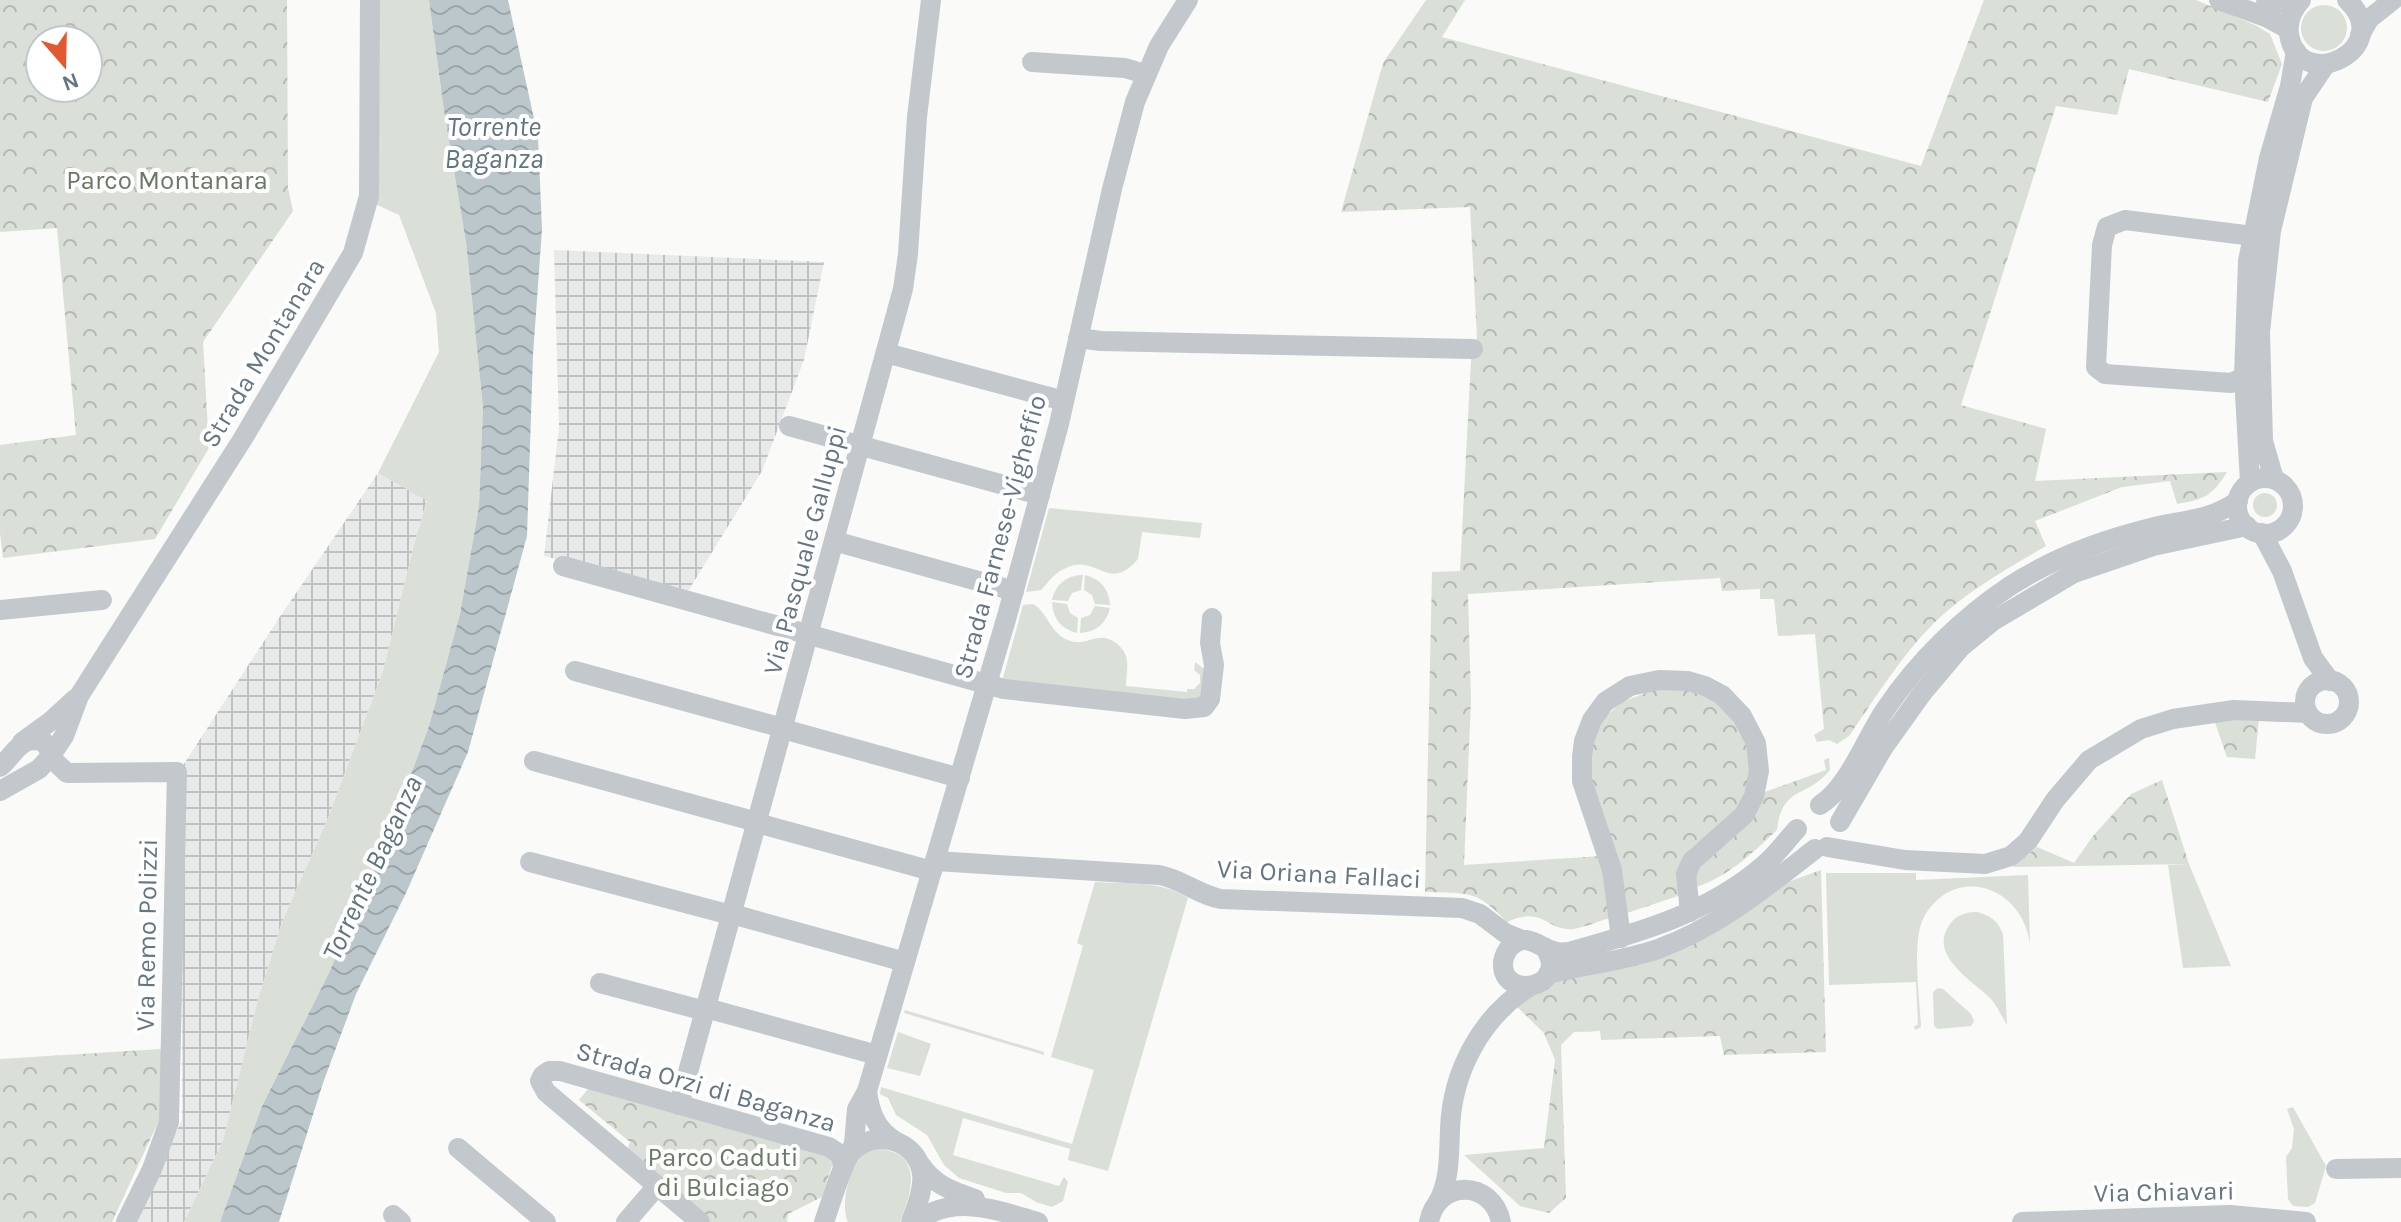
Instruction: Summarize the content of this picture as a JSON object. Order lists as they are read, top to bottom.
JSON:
{
  "streets": {
    "street": [
      "Strada Montanara",
      "Strada Farnese-Vigheffio",
      "Via Pasquale Galluppi",
      "Via Oriana Fallaci",
      "Via Remo Polizzi",
      "Strada Orzi di Baganza",
      "Via Chiavari"
    ]
  },
  "crossings": [
    ["Strada Montanara", "Via Remo Polizzi"],
    ["Strada Farnese-Vigheffio", "Via Oriana Fallaci"],
    ["Strada Farnese-Vigheffio", "Strada Orzi di Baganza"],
    ["Via Pasquale Galluppi", "Via Oriana Fallaci"],
    ["Via Pasquale Galluppi", "Strada Orzi di Baganza"]
  ],
  "water": ["Torrente Baganza"],
  "parks": ["Parco Montanara", "Parco Caduti di Bulciago"],
  "north": "bottom"
}
